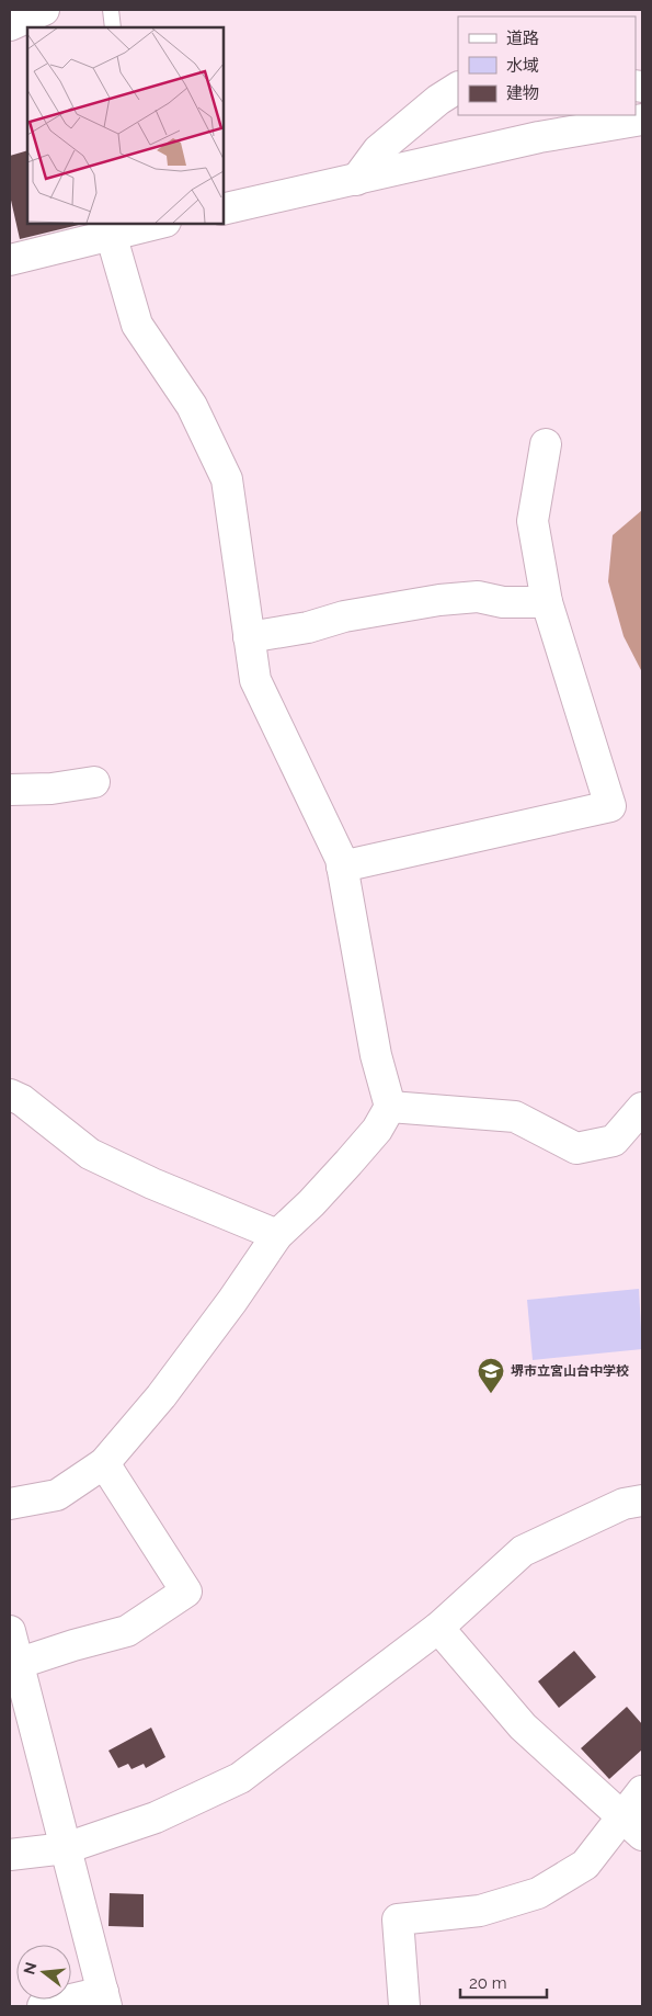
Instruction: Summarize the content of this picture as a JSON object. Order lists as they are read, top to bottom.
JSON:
{
  "places": {
    "school or university": ["堺市立宮山台中学校"]
  },
  "legend": ["道路", "水域", "建物"],
  "scale_bar": "20 m",
  "north": "left"
}
